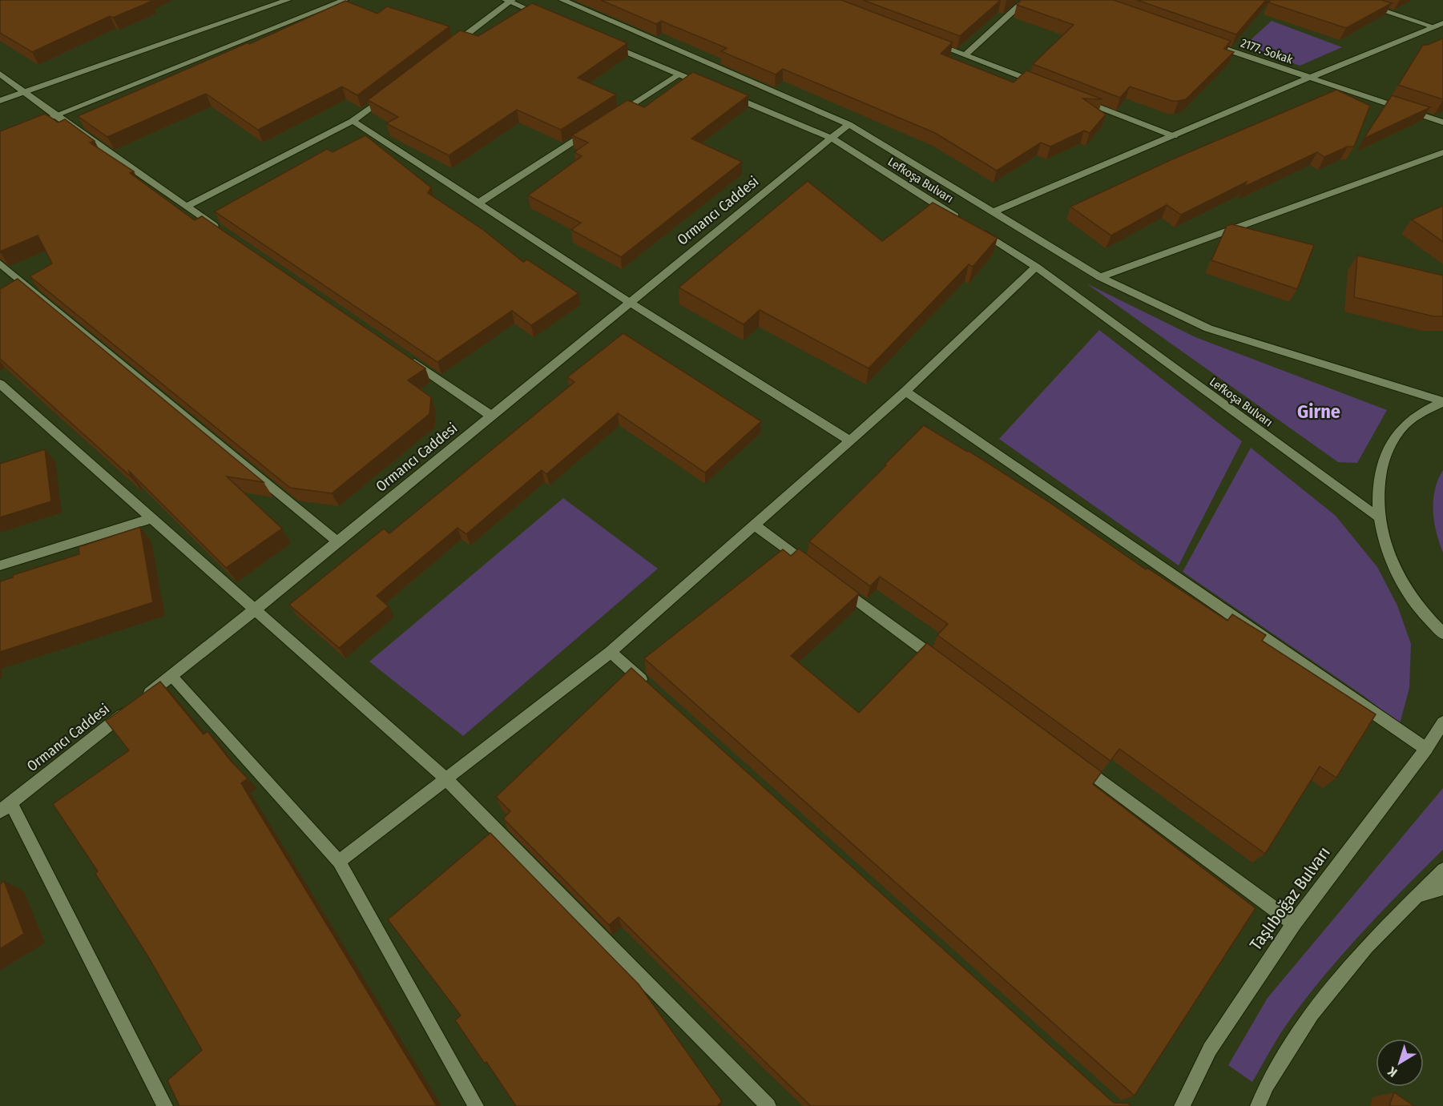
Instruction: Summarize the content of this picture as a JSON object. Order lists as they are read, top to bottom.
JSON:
{
  "streets": {
    "street": [
      "2177. Sokak",
      "Lefkoşa Bulvarı",
      "Ormancı Caddesi",
      "Taşlıboğaz Bulvarı"
    ]
  },
  "crossings": [
    ["Lefkoşa Bulvarı", "Ormancı Caddesi"]
  ],
  "districts": ["Girne"],
  "north": "bottom left"
}
